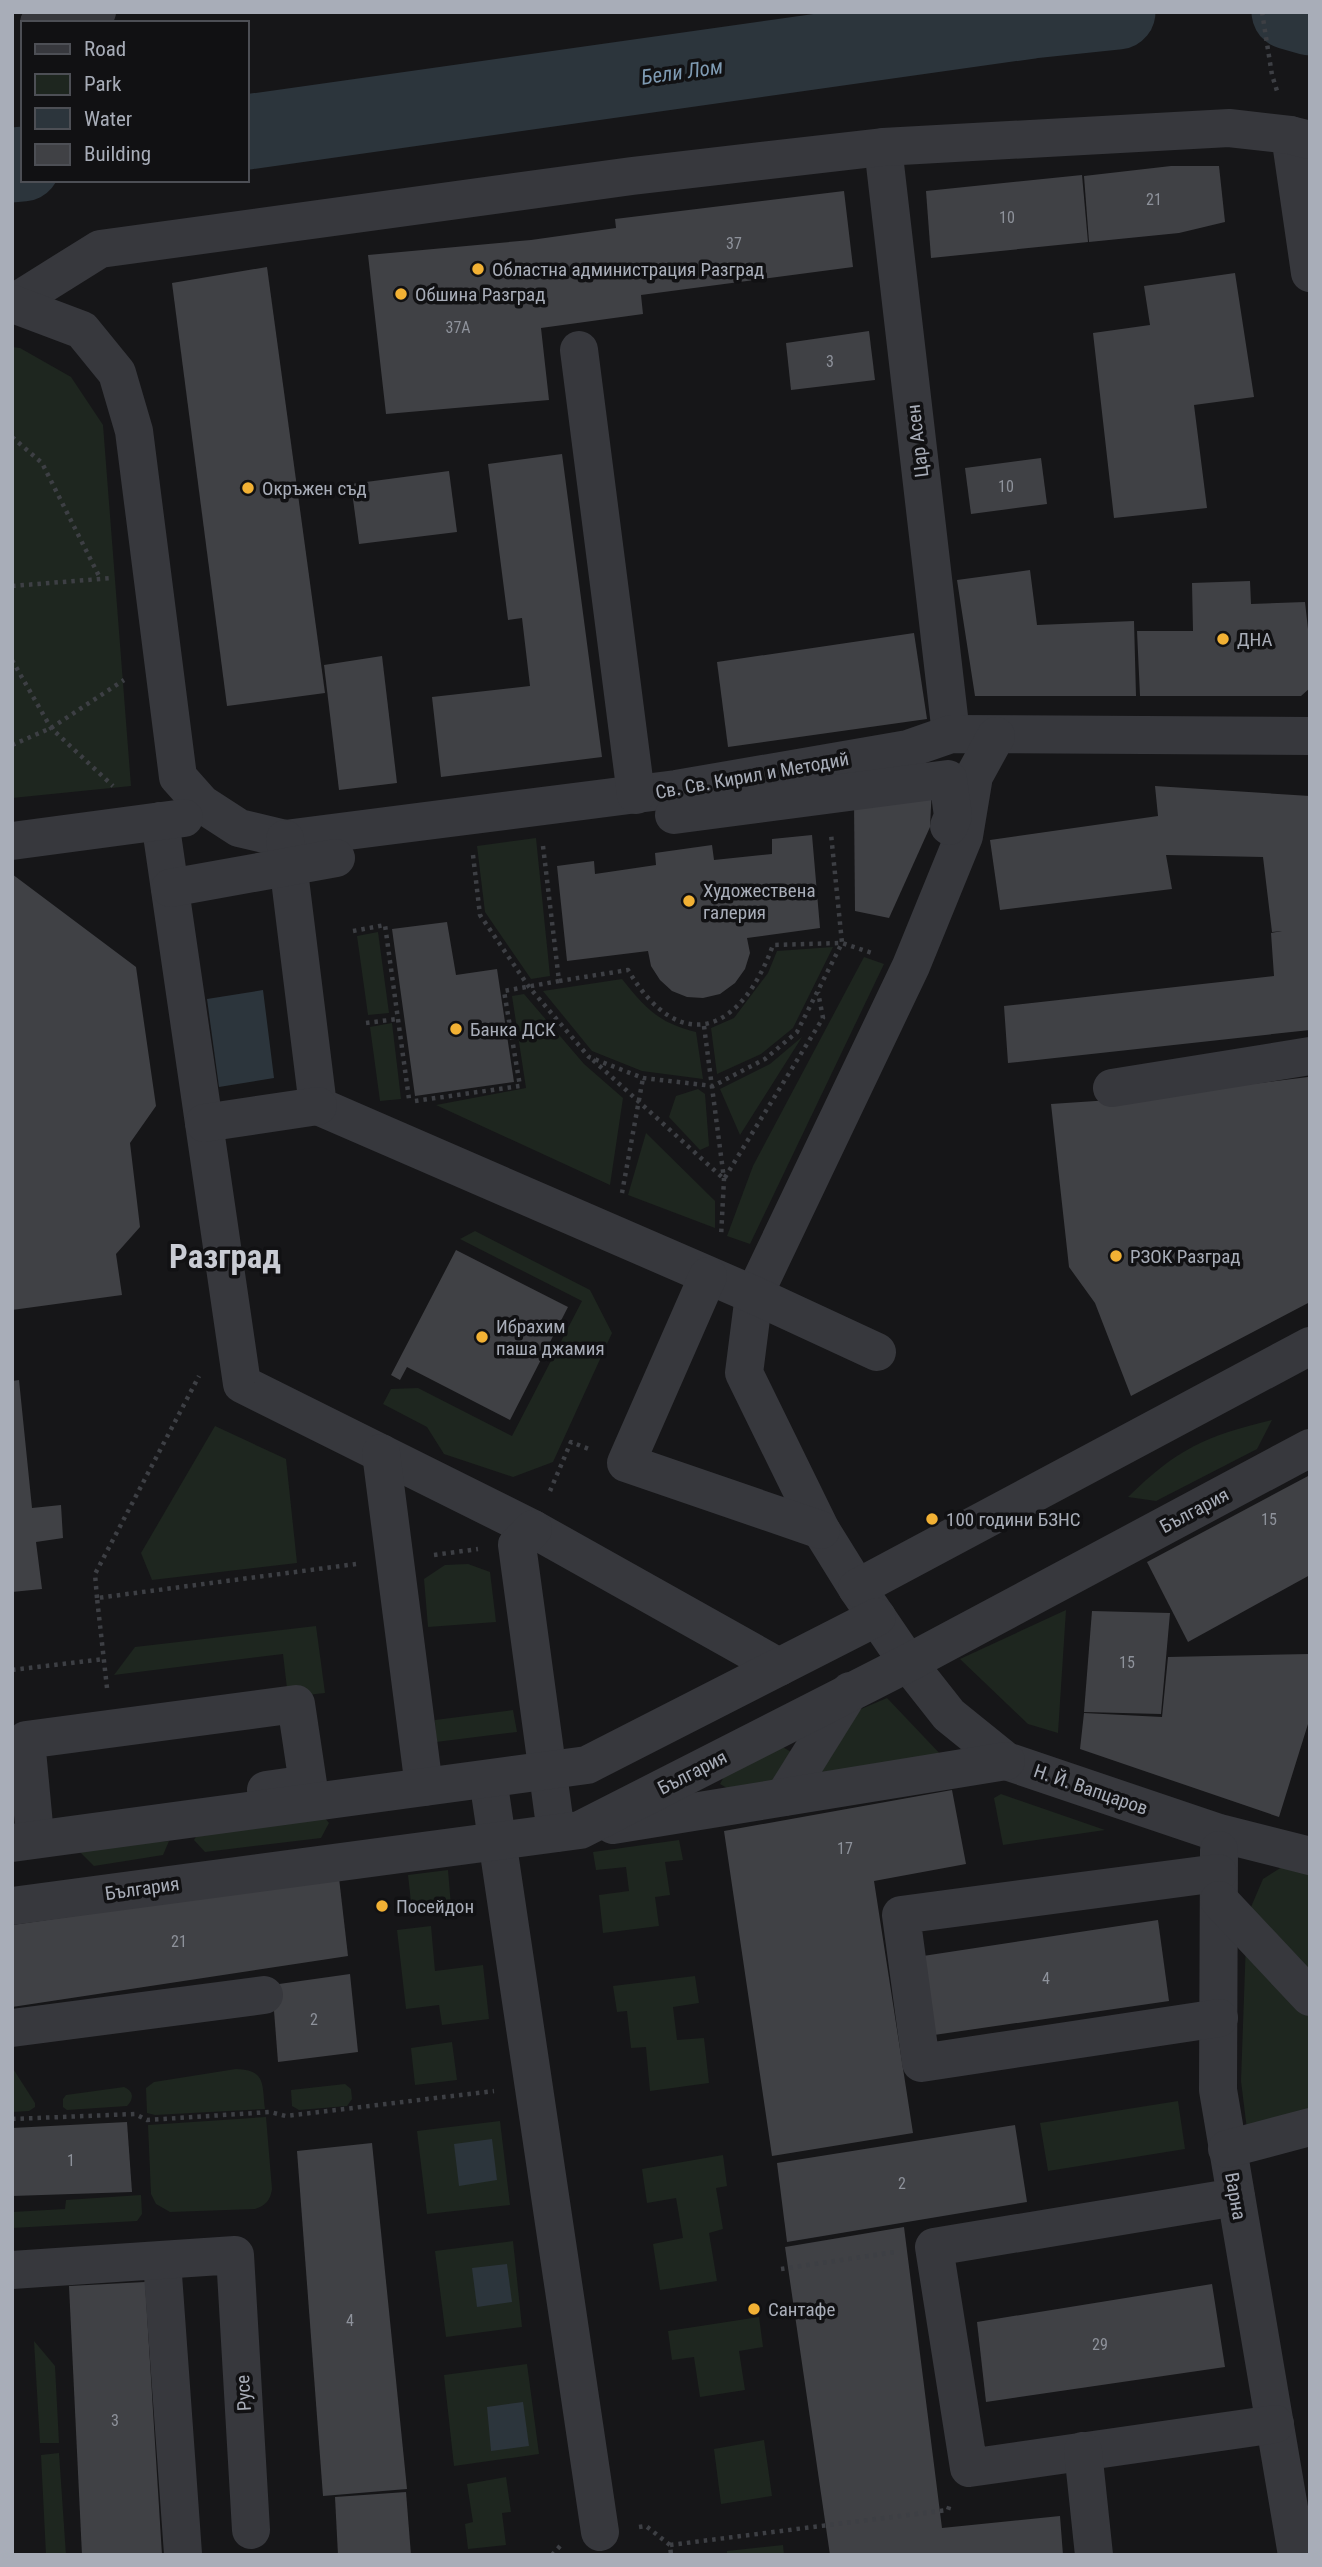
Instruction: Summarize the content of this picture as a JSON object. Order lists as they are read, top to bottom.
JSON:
{
  "streets": {
    "street": [
      "Цар Асен",
      "Св. Св. Кирил и Методий",
      "България",
      "Н. Й. Вапцаров",
      "Варна",
      "Русе"
    ]
  },
  "crossings": [
    ["Цар Асен", "Св. Св. Кирил и Методий"],
    ["Св. Св. Кирил и Методий", "Н. Й. Вапцаров"],
    ["България", "Н. Й. Вапцаров"],
    ["Н. Й. Вапцаров", "Варна"]
  ],
  "districts": ["Разград"],
  "water": ["Бели Лом"],
  "places": [
    "Областна администрация Разград",
    "Обшина Разград",
    "Окръжен съд",
    "ДНА",
    "Художествена галерия",
    "Банка ДСК",
    "РЗОК Разград",
    "Ибрахим паша джамия",
    "100 години БЗНС",
    "Посейдон",
    "Сантафе"
  ],
  "house_numbers": [
    "21",
    "10",
    "37",
    "37А",
    "3",
    "10",
    "15",
    "15",
    "17",
    "21",
    "4",
    "2",
    "1",
    "2",
    "4",
    "29",
    "3"
  ],
  "legend": [
    "Road",
    "Park",
    "Water",
    "Building"
  ]
}
